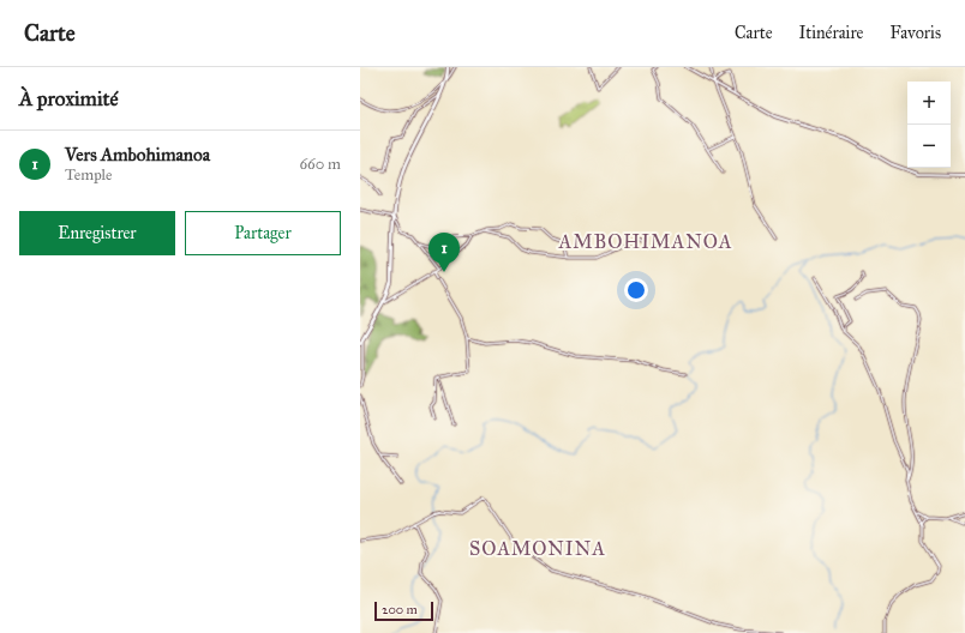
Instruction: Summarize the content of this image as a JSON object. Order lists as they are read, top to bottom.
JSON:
{
  "districts": ["AMBOHIMANOA", "SOAMONINA"],
  "scale_bar": "200 m",
  "page": {
    "header": "Carte",
    "nav": ["Carte", "Itinéraire", "Favoris"],
    "heading": "À proximité",
    "map_buttons": ["+", "−"],
    "list": [
      {
        "mark": "1",
        "name": "Vers Ambohimanoa",
        "note": "Temple",
        "value": "660 m"
      }
    ],
    "buttons": ["Enregistrer", "Partager"],
    "pins": "1",
    "scale": "200 m"
  }
}
